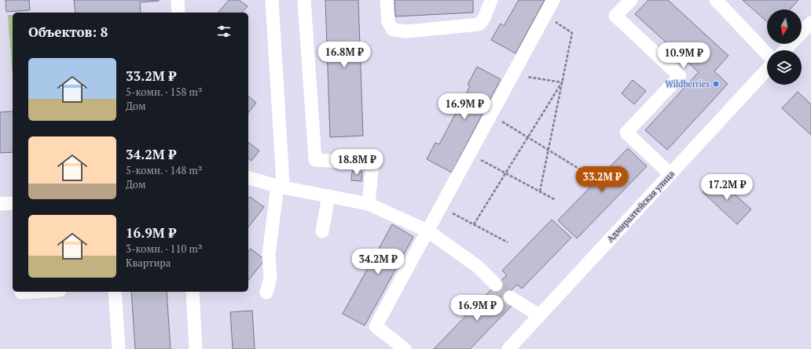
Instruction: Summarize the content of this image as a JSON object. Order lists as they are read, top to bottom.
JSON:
{
  "streets": {
    "street": ["Адмиралтейская улица"]
  },
  "places": ["Wildberries"],
  "north": "bottom",
  "page": {
    "heading": "Объектов: 8",
    "price": [
      "16.8M ₽",
      "10.9M ₽",
      "16.9M ₽",
      "18.8M ₽",
      "33.2M ₽",
      "17.2M ₽",
      "34.2M ₽",
      "16.9M ₽"
    ],
    "list": [
      {
        "name": "33.2M ₽",
        "note": "5-комн. · 158 m² · Дом"
      },
      {
        "name": "34.2M ₽",
        "note": "5-комн. · 148 m² · Дом"
      },
      {
        "name": "16.9M ₽",
        "note": "3-комн. · 110 m² · Квартира"
      }
    ]
  }
}
